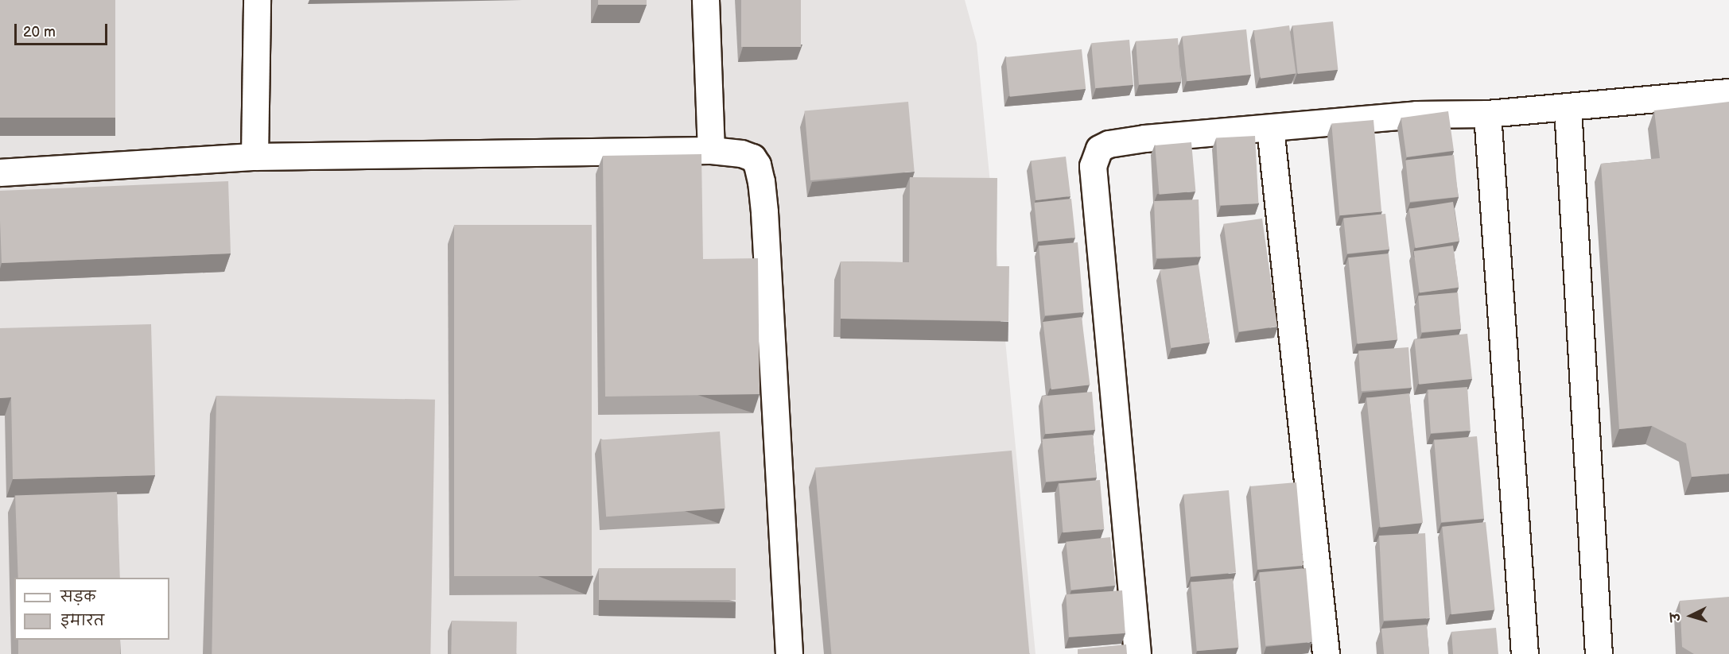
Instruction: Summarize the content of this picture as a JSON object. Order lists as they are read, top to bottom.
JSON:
{
  "legend": ["सड़क", "इमारत"],
  "scale_bar": "20 m",
  "north": "left"
}
